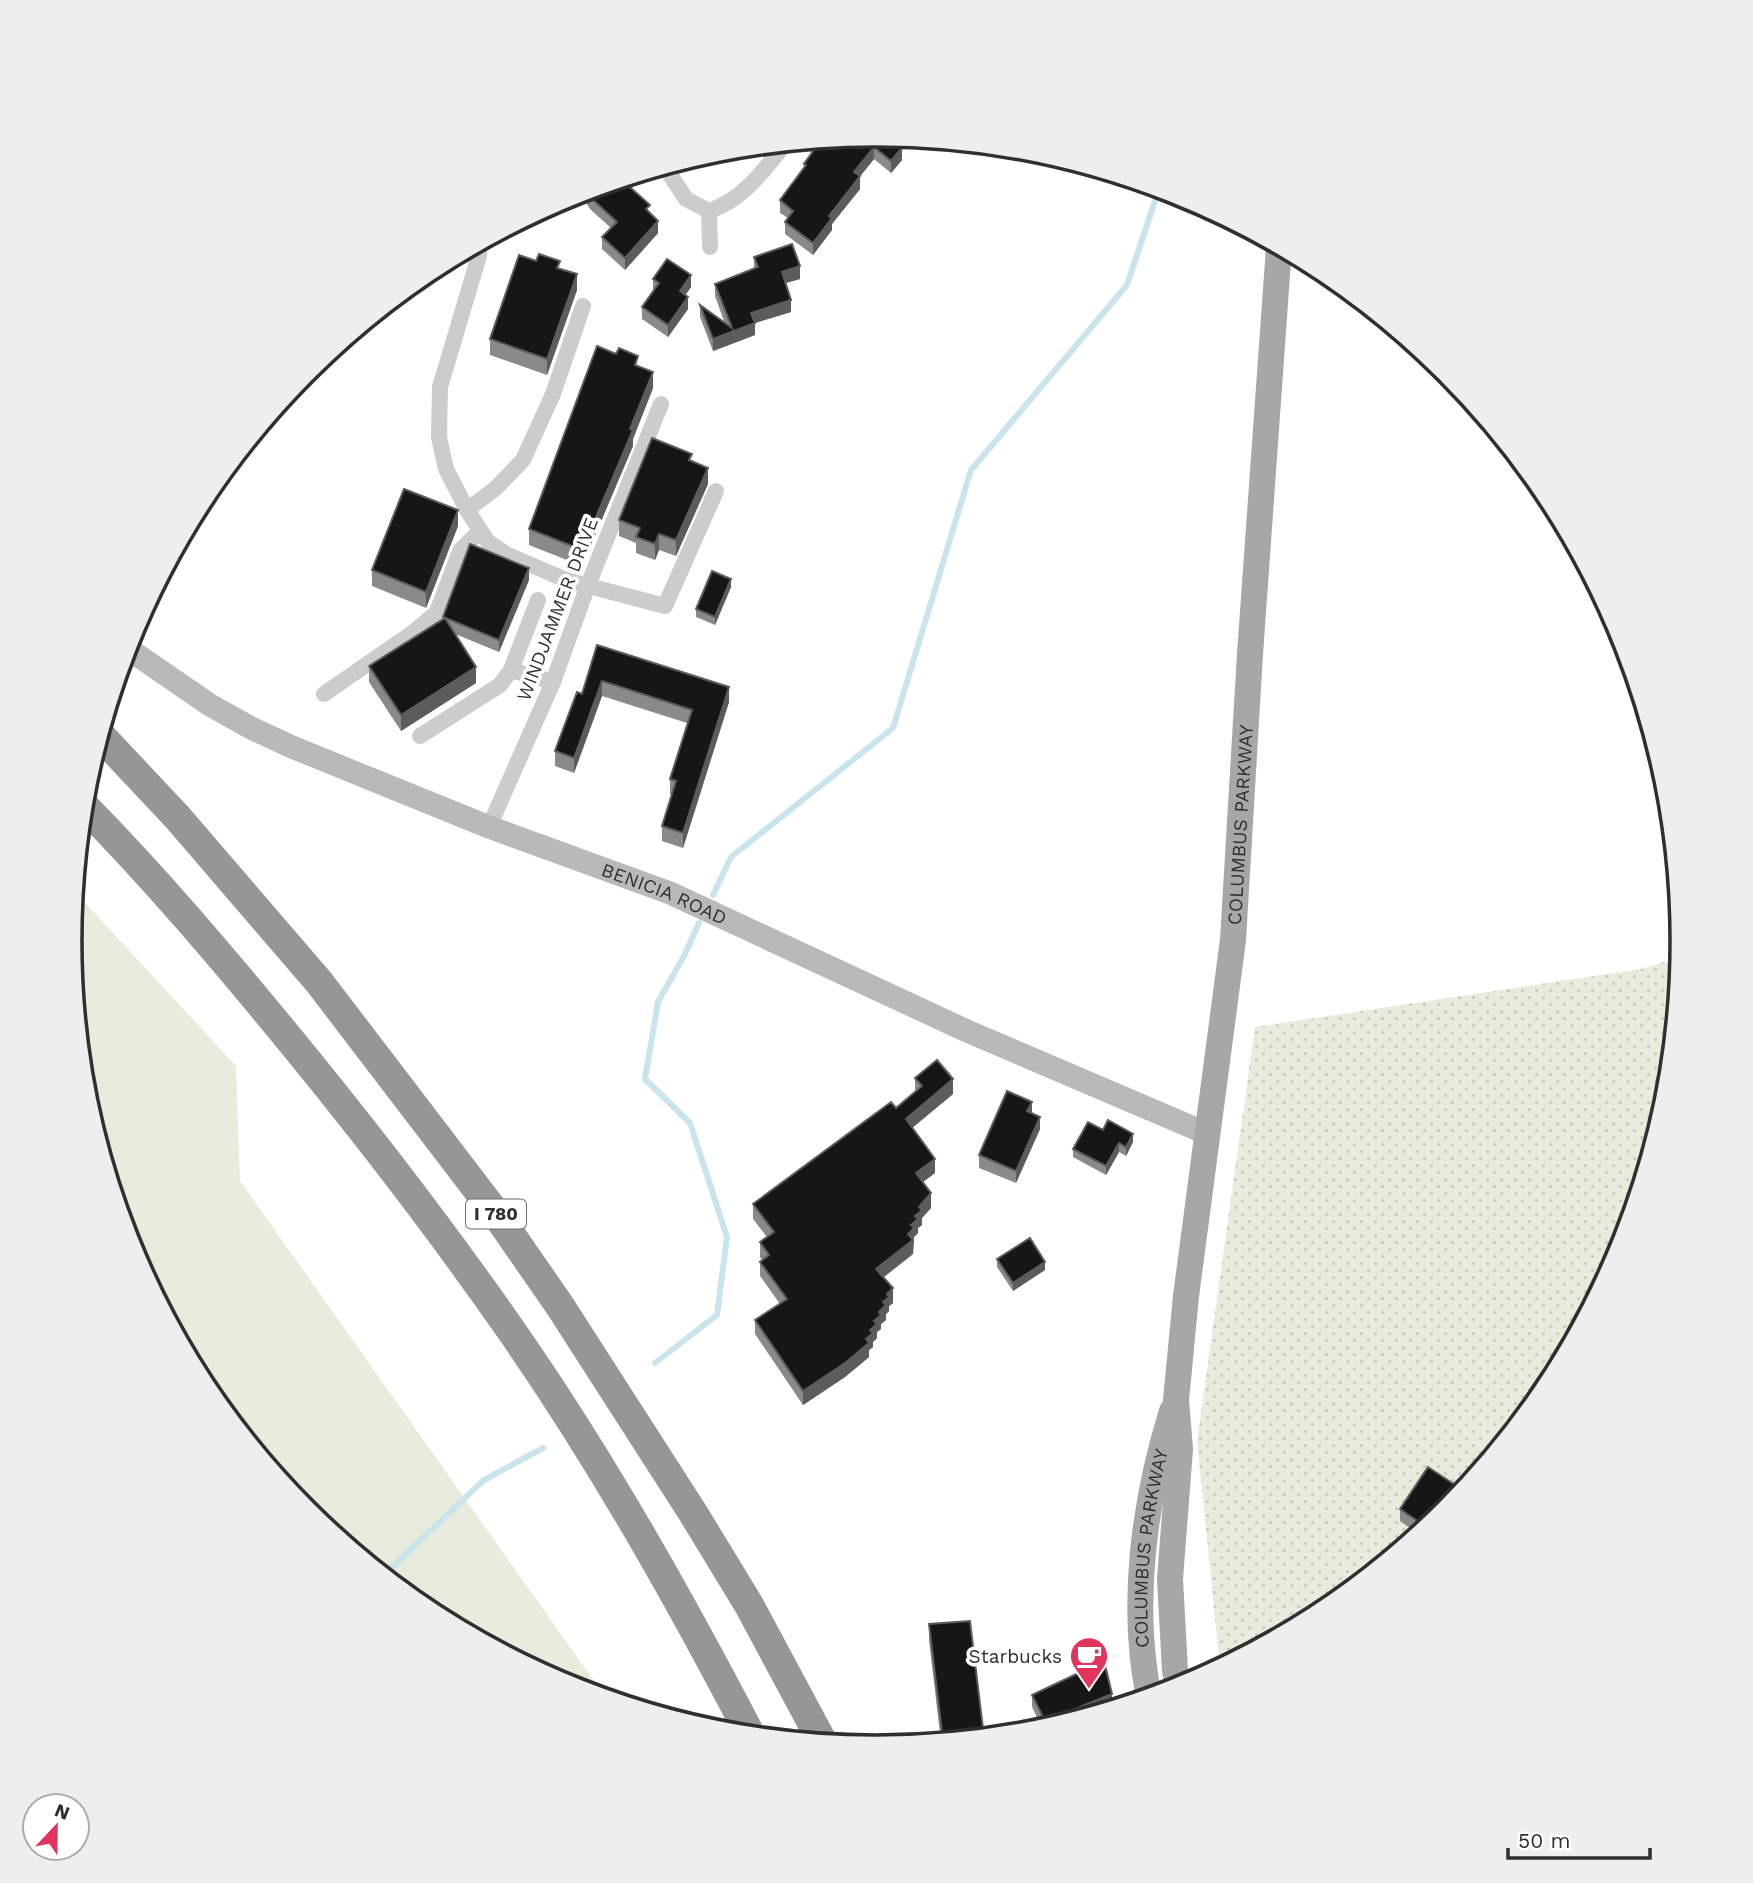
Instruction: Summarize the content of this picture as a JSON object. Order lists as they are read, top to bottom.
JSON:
{
  "streets": {
    "highway": ["I 780"],
    "main road": ["COLUMBUS PARKWAY", "BENICIA ROAD"],
    "street": ["WINDJAMMER DRIVE"]
  },
  "crossings": [
    ["WINDJAMMER DRIVE", "BENICIA ROAD"],
    ["COLUMBUS PARKWAY", "BENICIA ROAD"]
  ],
  "places": {
    "cafe": ["Starbucks"]
  },
  "scale_bar": "50 m",
  "north": "top"
}
